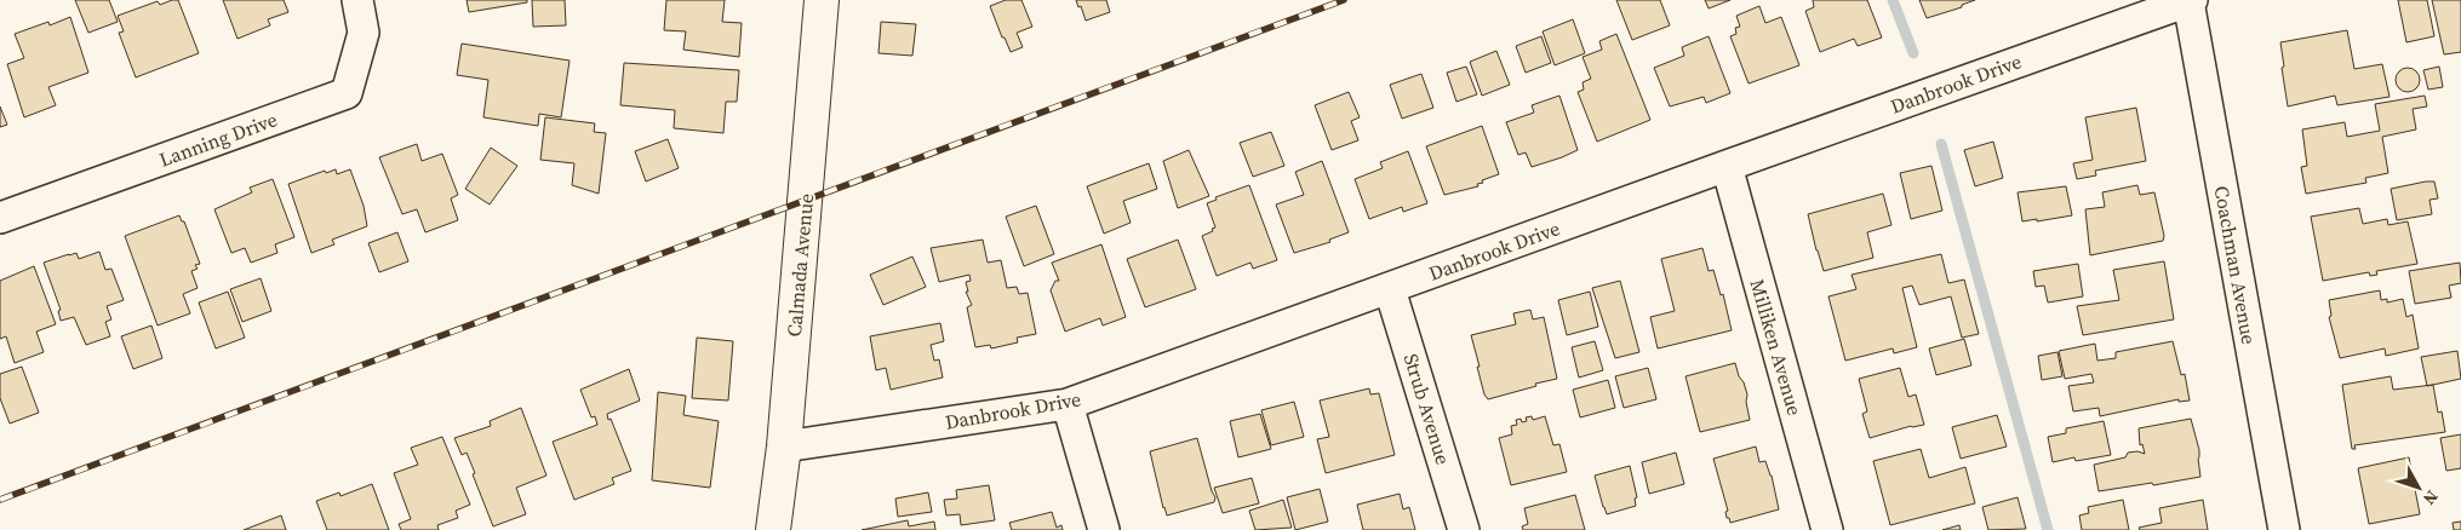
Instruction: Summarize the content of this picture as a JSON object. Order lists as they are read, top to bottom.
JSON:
{
  "streets": {
    "street": [
      "Danbrook Drive",
      "Lanning Drive",
      "Calmada Avenue",
      "Coachman Avenue",
      "Milliken Avenue",
      "Strub Avenue"
    ]
  },
  "crossings": [
    ["Danbrook Drive", "Calmada Avenue"],
    ["Danbrook Drive", "Coachman Avenue"],
    ["Danbrook Drive", "Milliken Avenue"],
    ["Danbrook Drive", "Strub Avenue"]
  ],
  "north": "bottom right"
}
